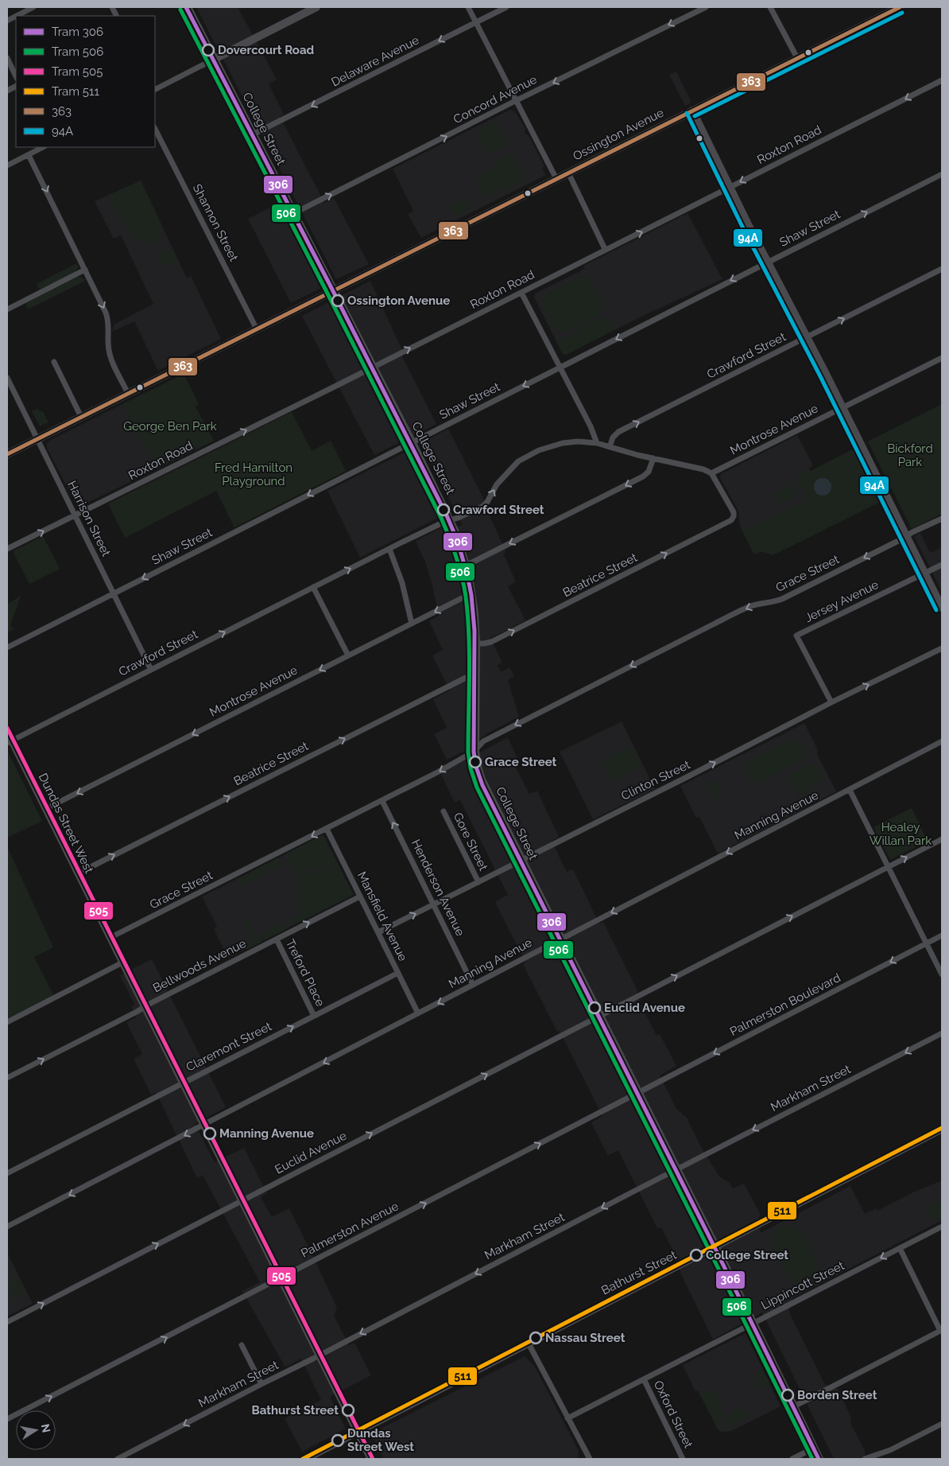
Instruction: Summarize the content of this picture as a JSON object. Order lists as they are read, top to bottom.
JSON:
{
  "streets": {
    "main road": [
      "College Street",
      "Ossington Avenue",
      "Dundas Street West",
      "Bathurst Street"
    ],
    "street": [
      "Delaware Avenue",
      "Concord Avenue",
      "Roxton Road",
      "Shannon Street",
      "Shaw Street",
      "Crawford Street",
      "Montrose Avenue",
      "Harrison Street",
      "Grace Street",
      "Beatrice Street",
      "Jersey Avenue",
      "Clinton Street",
      "Manning Avenue",
      "Gore Street",
      "Henderson Avenue",
      "Mansfield Avenue",
      "Bellwoods Avenue",
      "Treford Place",
      "Palmerston Boulevard",
      "Claremont Street",
      "Markham Street",
      "Euclid Avenue",
      "Palmerston Avenue",
      "Lippincott Street",
      "Oxford Street"
    ]
  },
  "crossings": [
    ["Delaware Avenue", "College Street"],
    ["Concord Avenue", "College Street"],
    ["College Street", "Ossington Avenue"],
    ["College Street", "Roxton Road"],
    ["College Street", "Shaw Street"],
    ["College Street", "Crawford Street"],
    ["College Street", "Montrose Avenue"],
    ["College Street", "Grace Street"],
    ["College Street", "Beatrice Street"],
    ["College Street", "Clinton Street"],
    ["College Street", "Manning Avenue"],
    ["College Street", "Palmerston Boulevard"],
    ["College Street", "Markham Street"],
    ["College Street", "Euclid Avenue"],
    ["College Street", "Palmerston Avenue"],
    ["College Street", "Bathurst Street"],
    ["College Street", "Lippincott Street"],
    ["Ossington Avenue", "Shannon Street"],
    ["Ossington Avenue", "Harrison Street"],
    ["Roxton Road", "Harrison Street"],
    ["Shaw Street", "Harrison Street"],
    ["Crawford Street", "Harrison Street"],
    ["Crawford Street", "Dundas Street West"],
    ["Montrose Avenue", "Beatrice Street"],
    ["Montrose Avenue", "Dundas Street West"],
    ["Grace Street", "Dundas Street West"],
    ["Grace Street", "Henderson Avenue"],
    ["Grace Street", "Mansfield Avenue"],
    ["Beatrice Street", "Dundas Street West"],
    ["Jersey Avenue", "Clinton Street"],
    ["Clinton Street", "Gore Street"],
    ["Clinton Street", "Henderson Avenue"],
    ["Clinton Street", "Mansfield Avenue"],
    ["Manning Avenue", "Dundas Street West"],
    ["Manning Avenue", "Henderson Avenue"],
    ["Manning Avenue", "Mansfield Avenue"],
    ["Dundas Street West", "Bellwoods Avenue"],
    ["Dundas Street West", "Claremont Street"],
    ["Dundas Street West", "Markham Street"],
    ["Dundas Street West", "Euclid Avenue"],
    ["Dundas Street West", "Palmerston Avenue"],
    ["Dundas Street West", "Bathurst Street"],
    ["Mansfield Avenue", "Bellwoods Avenue"],
    ["Mansfield Avenue", "Claremont Street"],
    ["Bellwoods Avenue", "Treford Place"],
    ["Treford Place", "Claremont Street"],
    ["Palmerston Boulevard", "Palmerston Avenue"],
    ["Lippincott Street", "Oxford Street"]
  ],
  "one_way": [
    "Delaware Avenue",
    "Crawford Street",
    "Montrose Avenue",
    "Grace Street",
    "Beatrice Street",
    "Clinton Street",
    "Manning Avenue",
    "Henderson Avenue",
    "Bellwoods Avenue",
    "Palmerston Boulevard",
    "Markham Street",
    "Euclid Avenue",
    "Palmerston Avenue",
    "Lippincott Street"
  ],
  "parks": [
    "George Ben Park",
    "Bickford Park",
    "Fred Hamilton Playground",
    "Healey Willan Park"
  ],
  "places": [
    "Dovercourt Road",
    "Ossington Avenue",
    "Crawford Street",
    "Grace Street",
    "Euclid Avenue",
    "Manning Avenue",
    "College Street",
    "Nassau Street",
    "Borden Street",
    "Bathurst Street",
    "Dundas Street West"
  ],
  "lines": [
    "tram line 306",
    "transit line 363",
    "tram line 506",
    "transit line 94A",
    "tram line 505",
    "tram line 511"
  ],
  "legend": [
    "Tram 306",
    "Tram 506",
    "Tram 505",
    "Tram 511",
    "363",
    "94A"
  ],
  "north": "right"
}
